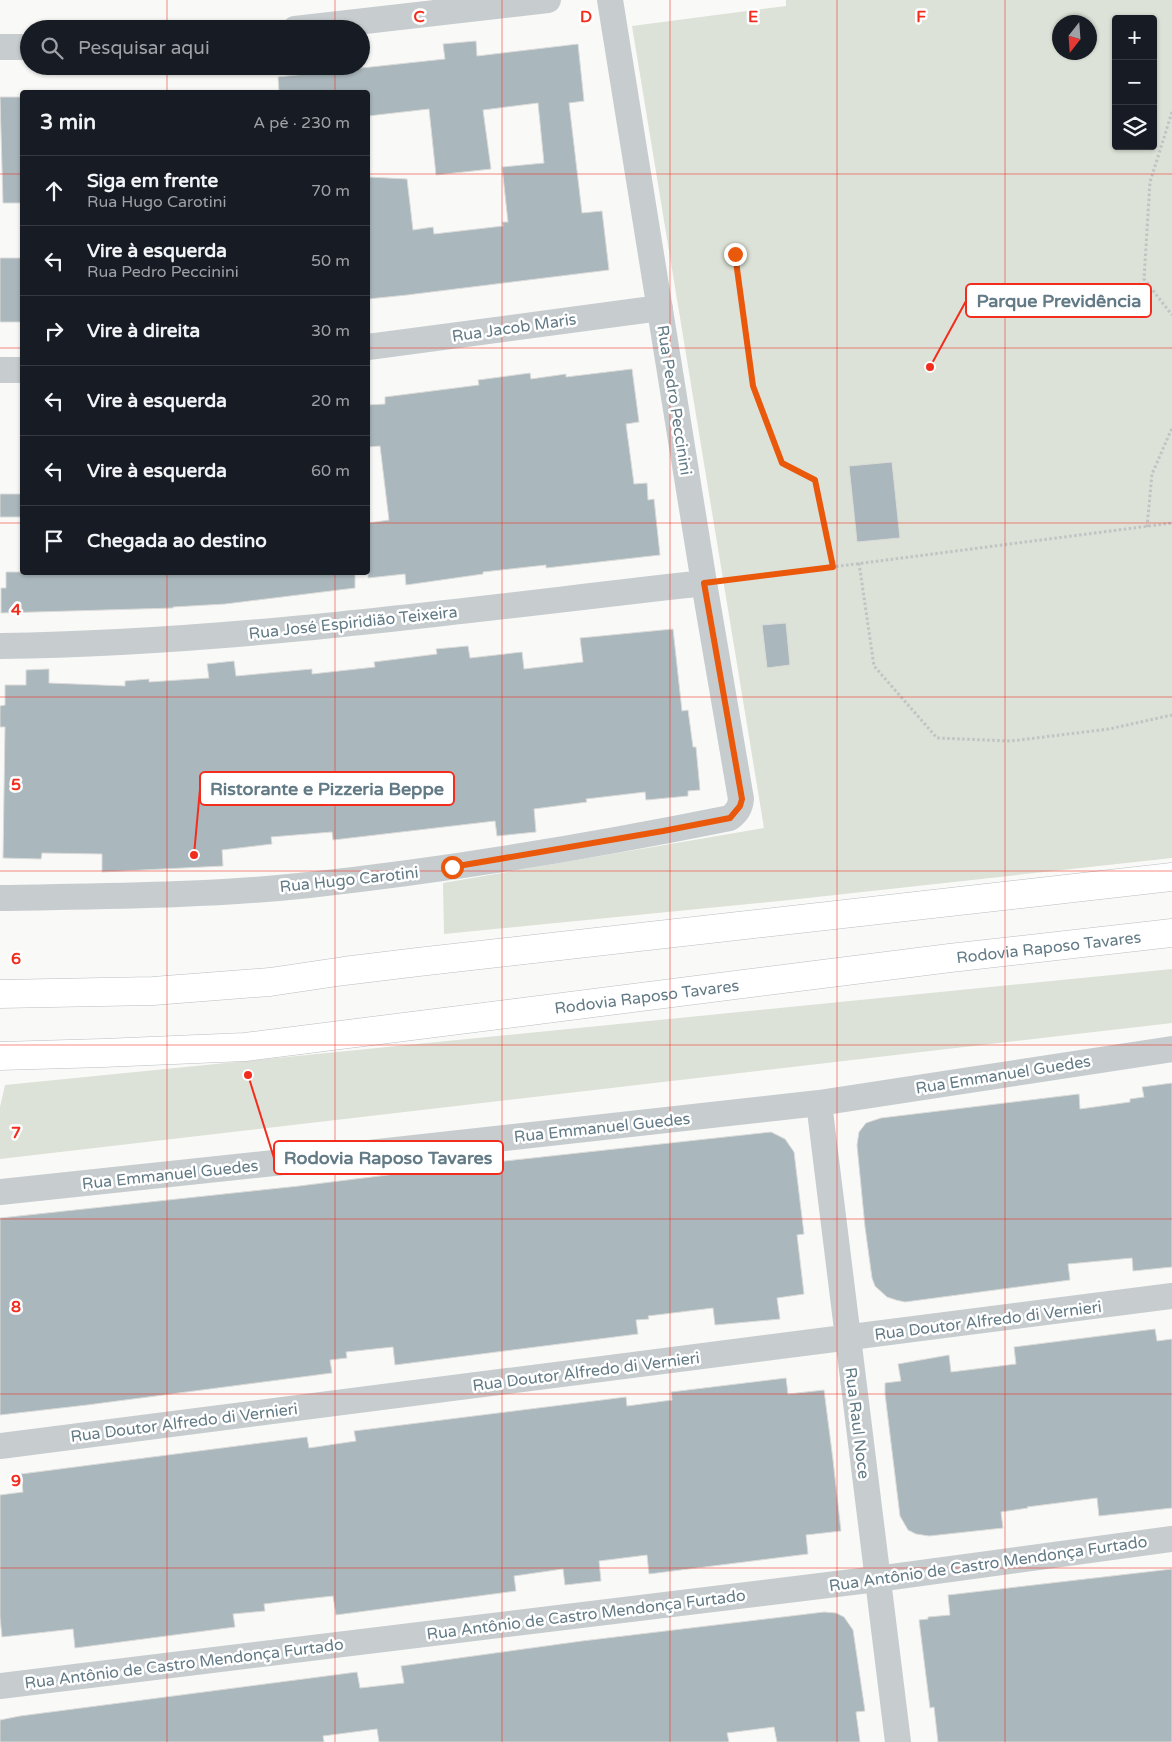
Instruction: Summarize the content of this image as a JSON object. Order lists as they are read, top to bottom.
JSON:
{
  "streets": {
    "highway": ["Rodovia Raposo Tavares"],
    "street": [
      "Rua Jacob Maris",
      "Rua Pedro Peccinini",
      "Rua José Espiridião Teixeira",
      "Rua Hugo Carotini",
      "Rua Emmanuel Guedes",
      "Rua Doutor Alfredo di Vernieri",
      "Rua Raul Noce",
      "Rua Antônio de Castro Mendonça Furtado"
    ]
  },
  "crossings": [
    ["Rua Jacob Maris", "Rua Pedro Peccinini"],
    ["Rua Pedro Peccinini", "Rua José Espiridião Teixeira"],
    ["Rua Pedro Peccinini", "Rua Hugo Carotini"],
    ["Rua Emmanuel Guedes", "Rua Raul Noce"],
    ["Rua Doutor Alfredo di Vernieri", "Rua Raul Noce"],
    ["Rua Raul Noce", "Rua Antônio de Castro Mendonça Furtado"]
  ],
  "places": ["Parque Previdência", "Ristorante e Pizzeria Beppe", "Rodovia Raposo Tavares"],
  "north": "bottom",
  "page": {
    "map_buttons": ["+", "−"],
    "search": "Pesquisar aqui",
    "heading": ["3 min", "A pé · 230 m"],
    "list": [
      ["Siga em frente", "Rua Hugo Carotini", "70 m"],
      ["Vire à esquerda", "Rua Pedro Peccinini", "50 m"],
      ["Vire à direita", "30 m"],
      ["Vire à esquerda", "20 m"],
      ["Vire à esquerda", "60 m"],
      "Chegada ao destino"
    ]
  },
  "grid": {
    "columns": [
      "C",
      "D",
      "E",
      "F"
    ],
    "rows": [
      "4",
      "5",
      "6",
      "7",
      "8",
      "9"
    ]
  }
}
